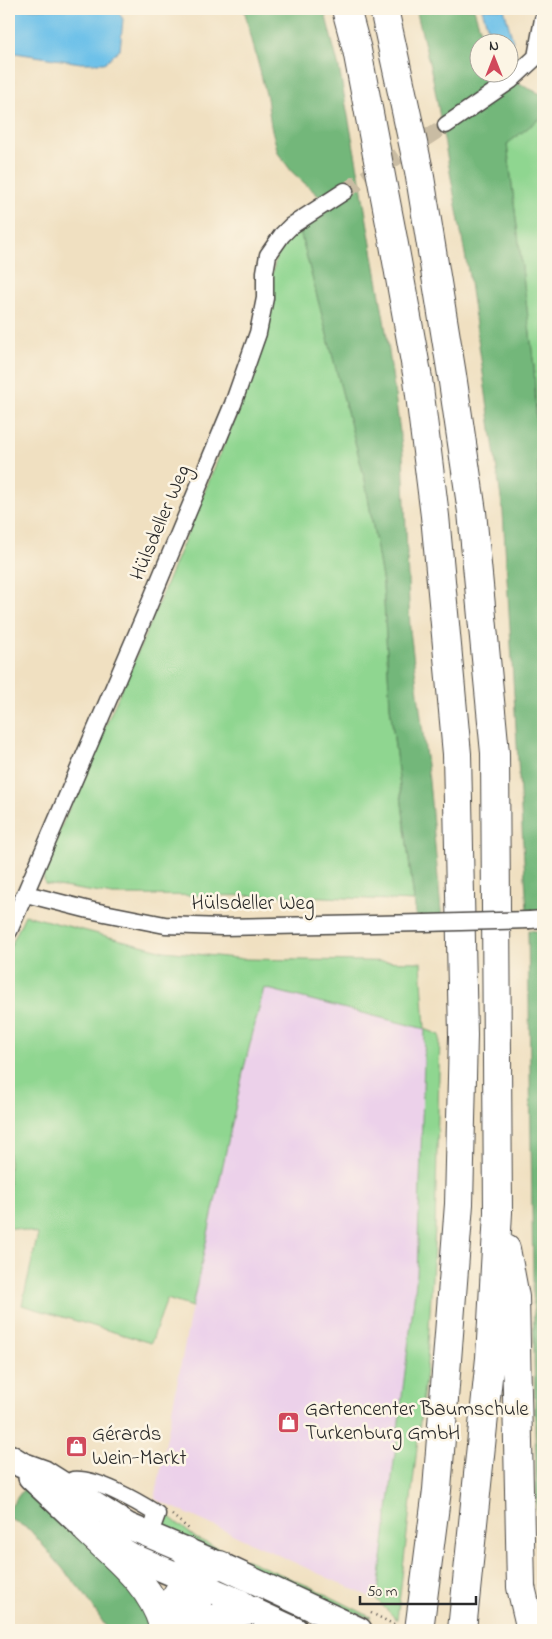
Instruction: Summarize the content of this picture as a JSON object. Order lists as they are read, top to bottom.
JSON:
{
  "streets": {
    "street": ["Hülsdeller Weg"]
  },
  "places": {
    "shop": ["Gartencenter Baumschule Turkenburg GmbH", "Gérards Wein-Markt"]
  },
  "scale_bar": "50 m",
  "north": "top"
}
